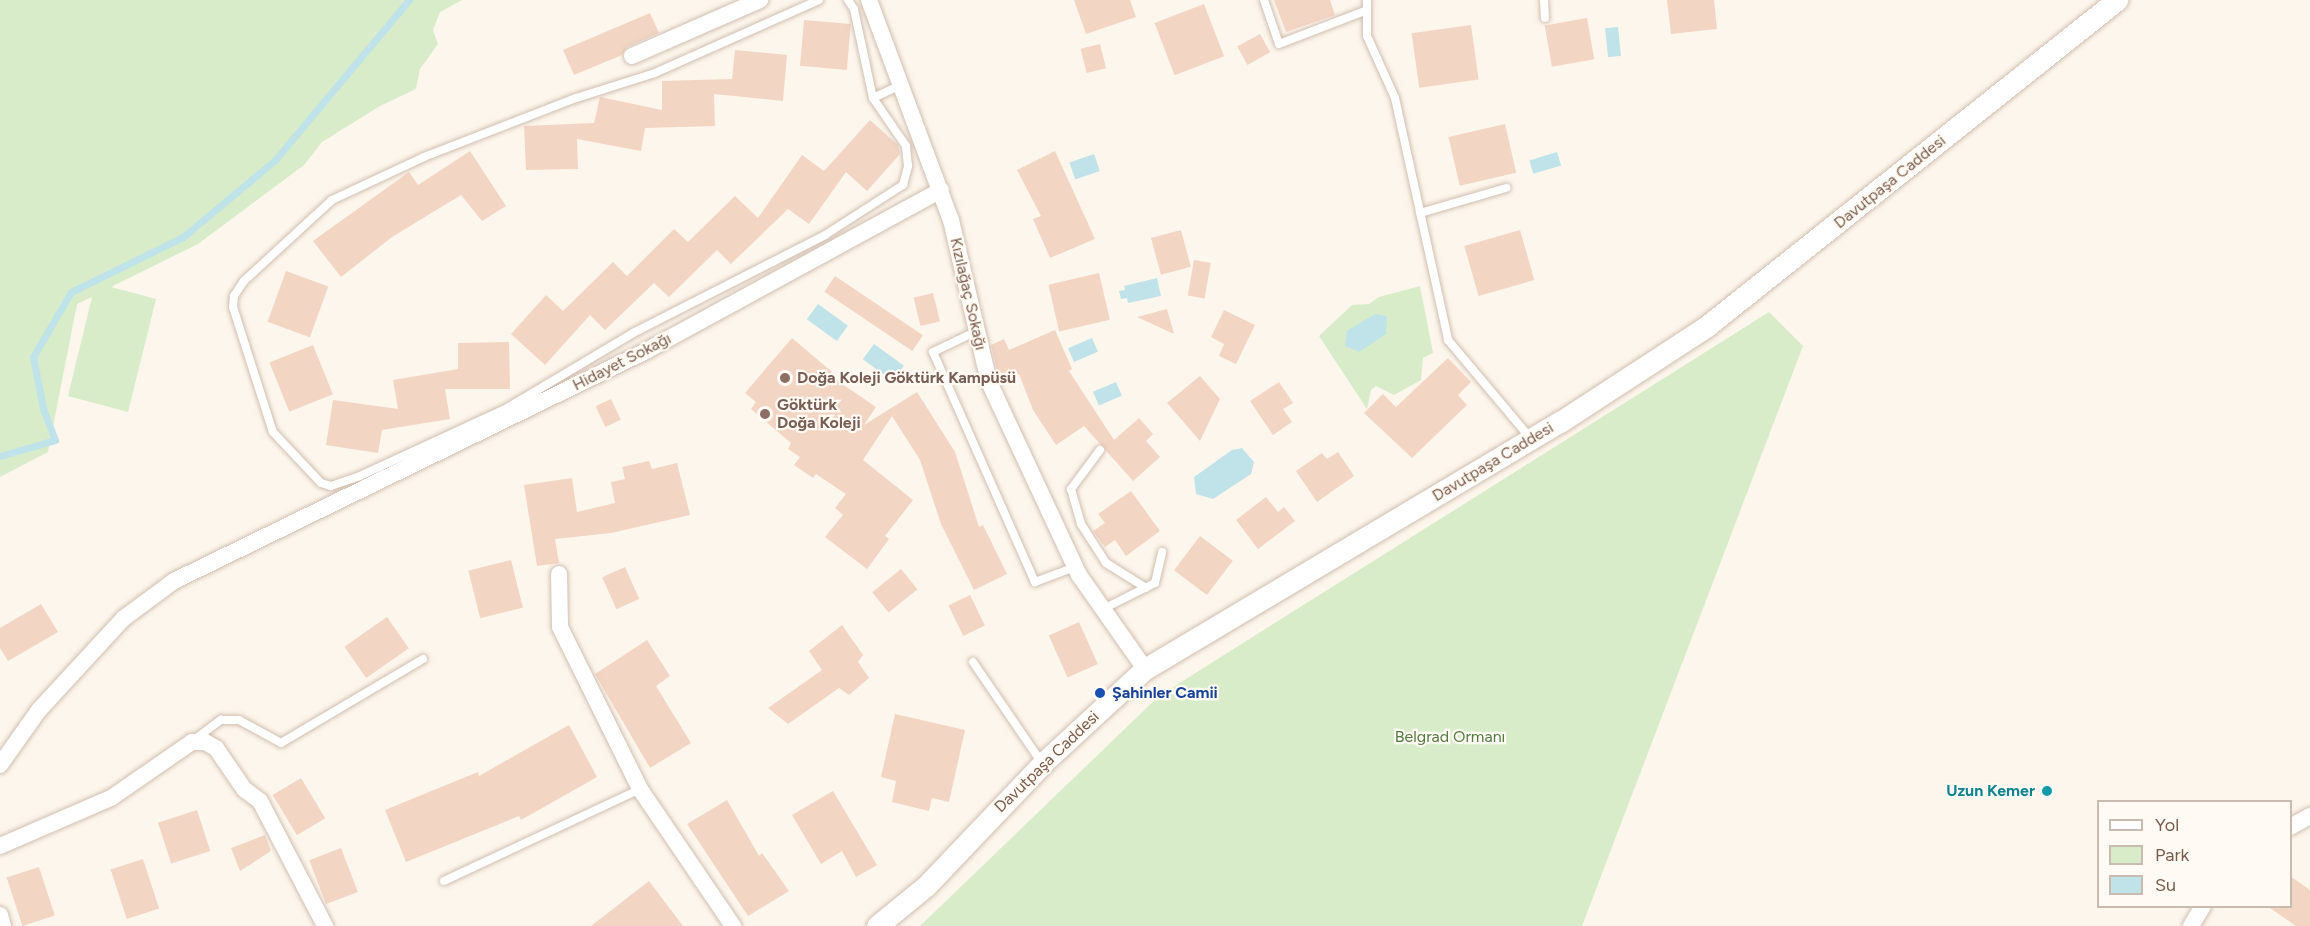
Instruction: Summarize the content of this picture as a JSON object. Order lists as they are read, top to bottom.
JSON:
{
  "streets": {
    "street": ["Davutpaşa Caddesi", "Kızılağaç Sokağı", "Hidayet Sokağı"]
  },
  "crossings": [
    ["Davutpaşa Caddesi", "Kızılağaç Sokağı"],
    ["Kızılağaç Sokağı", "Hidayet Sokağı"]
  ],
  "parks": ["Belgrad Ormanı"],
  "places": [
    "Doğa Koleji Göktürk Kampüsü",
    "Göktürk Doğa Koleji",
    "Şahinler Camii",
    "Uzun Kemer"
  ],
  "legend": ["Yol", "Park", "Su"]
}
